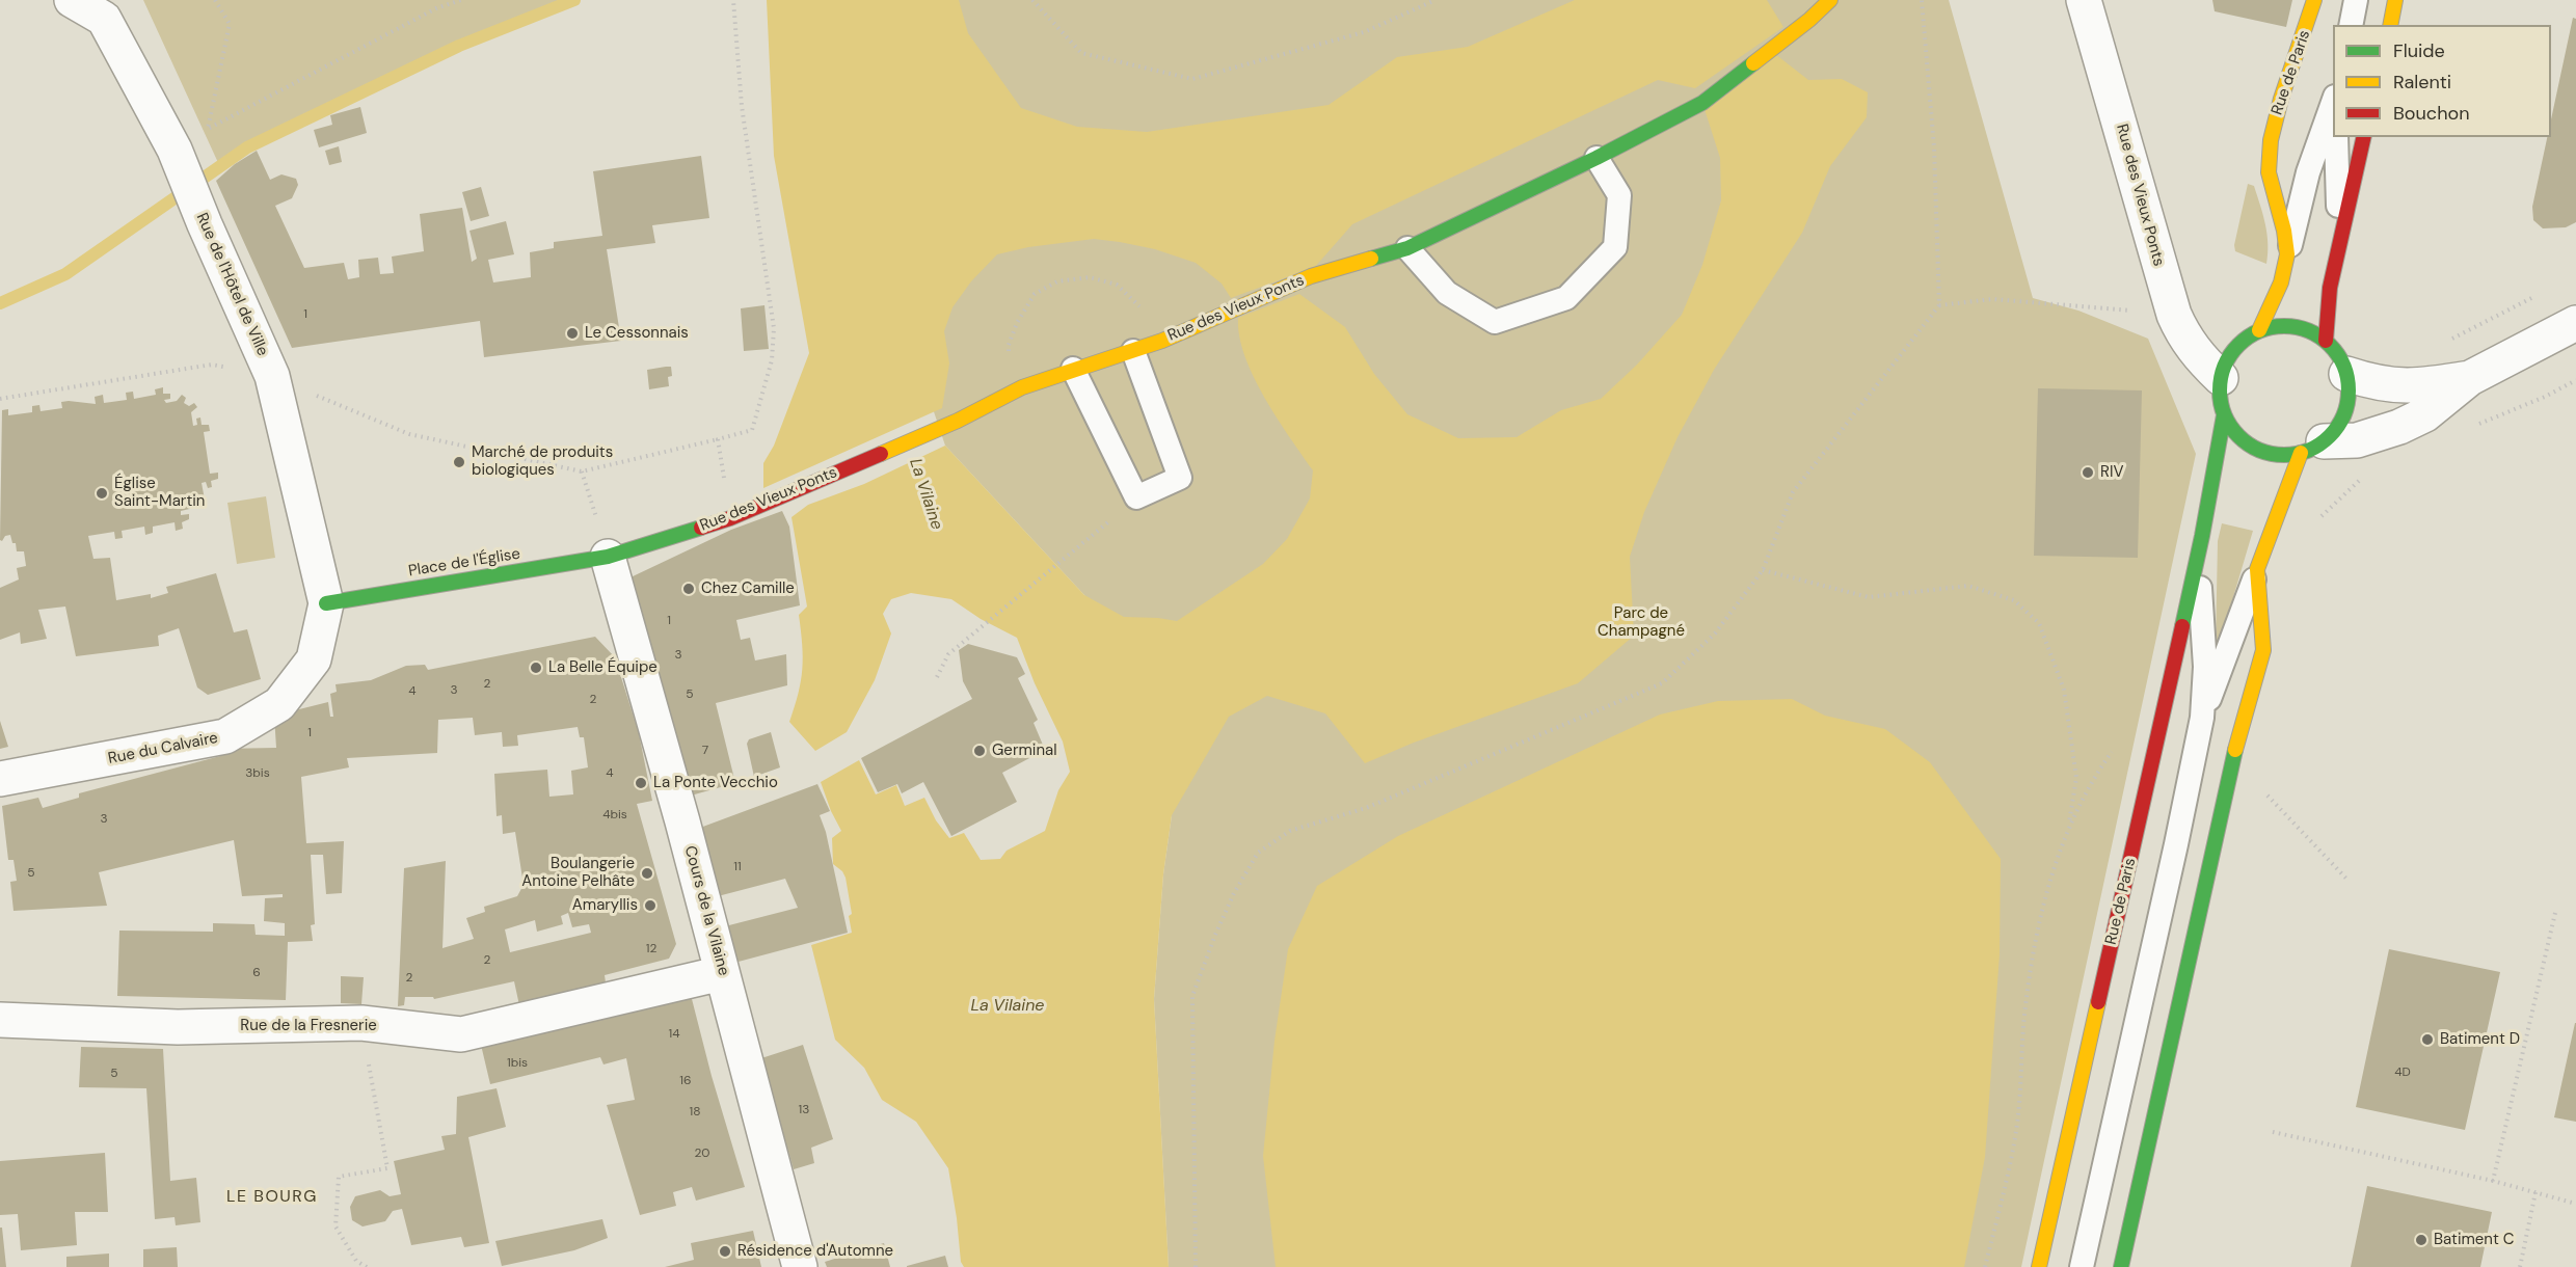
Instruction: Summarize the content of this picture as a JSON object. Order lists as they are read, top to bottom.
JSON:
{
  "streets": {
    "main road": ["Rue de Paris", "Rue des Vieux Ponts", "Place de l'Église"],
    "street": [
      "Rue de l'Hôtel de Ville",
      "Rue du Calvaire",
      "Cours de la Vilaine",
      "Rue de la Fresnerie"
    ]
  },
  "crossings": [
    ["Rue de Paris", "Rue des Vieux Ponts"],
    ["Rue des Vieux Ponts", "Place de l'Église"],
    ["Rue des Vieux Ponts", "Cours de la Vilaine"],
    ["Rue de l'Hôtel de Ville", "Place de l'Église"],
    ["Rue de l'Hôtel de Ville", "Rue du Calvaire"],
    ["Place de l'Église", "Rue du Calvaire"],
    ["Place de l'Église", "Cours de la Vilaine"],
    ["Cours de la Vilaine", "Rue de la Fresnerie"]
  ],
  "districts": ["LE BOURG"],
  "water": ["La Vilaine"],
  "parks": ["Parc de Champagné"],
  "places": [
    "Le Cessonnais",
    "Marché de produits biologiques",
    "RIV",
    "Église Saint-Martin",
    "Chez Camille",
    "La Belle Équipe",
    "Germinal",
    "La Ponte Vecchio",
    "Boulangerie Antoine Pelhâte",
    "Amaryllis",
    "Batiment D",
    "Batiment C",
    "Résidence d'Automne"
  ],
  "house_numbers": [
    "1",
    "1",
    "3",
    "2",
    "3",
    "4",
    "5",
    "2",
    "1",
    "7",
    "3bis",
    "4",
    "4bis",
    "3",
    "11",
    "5",
    "12",
    "2",
    "6",
    "2",
    "14",
    "1bis",
    "4D",
    "5",
    "16",
    "13",
    "18",
    "20"
  ],
  "legend": ["Fluide", "Ralenti", "Bouchon"]
}
